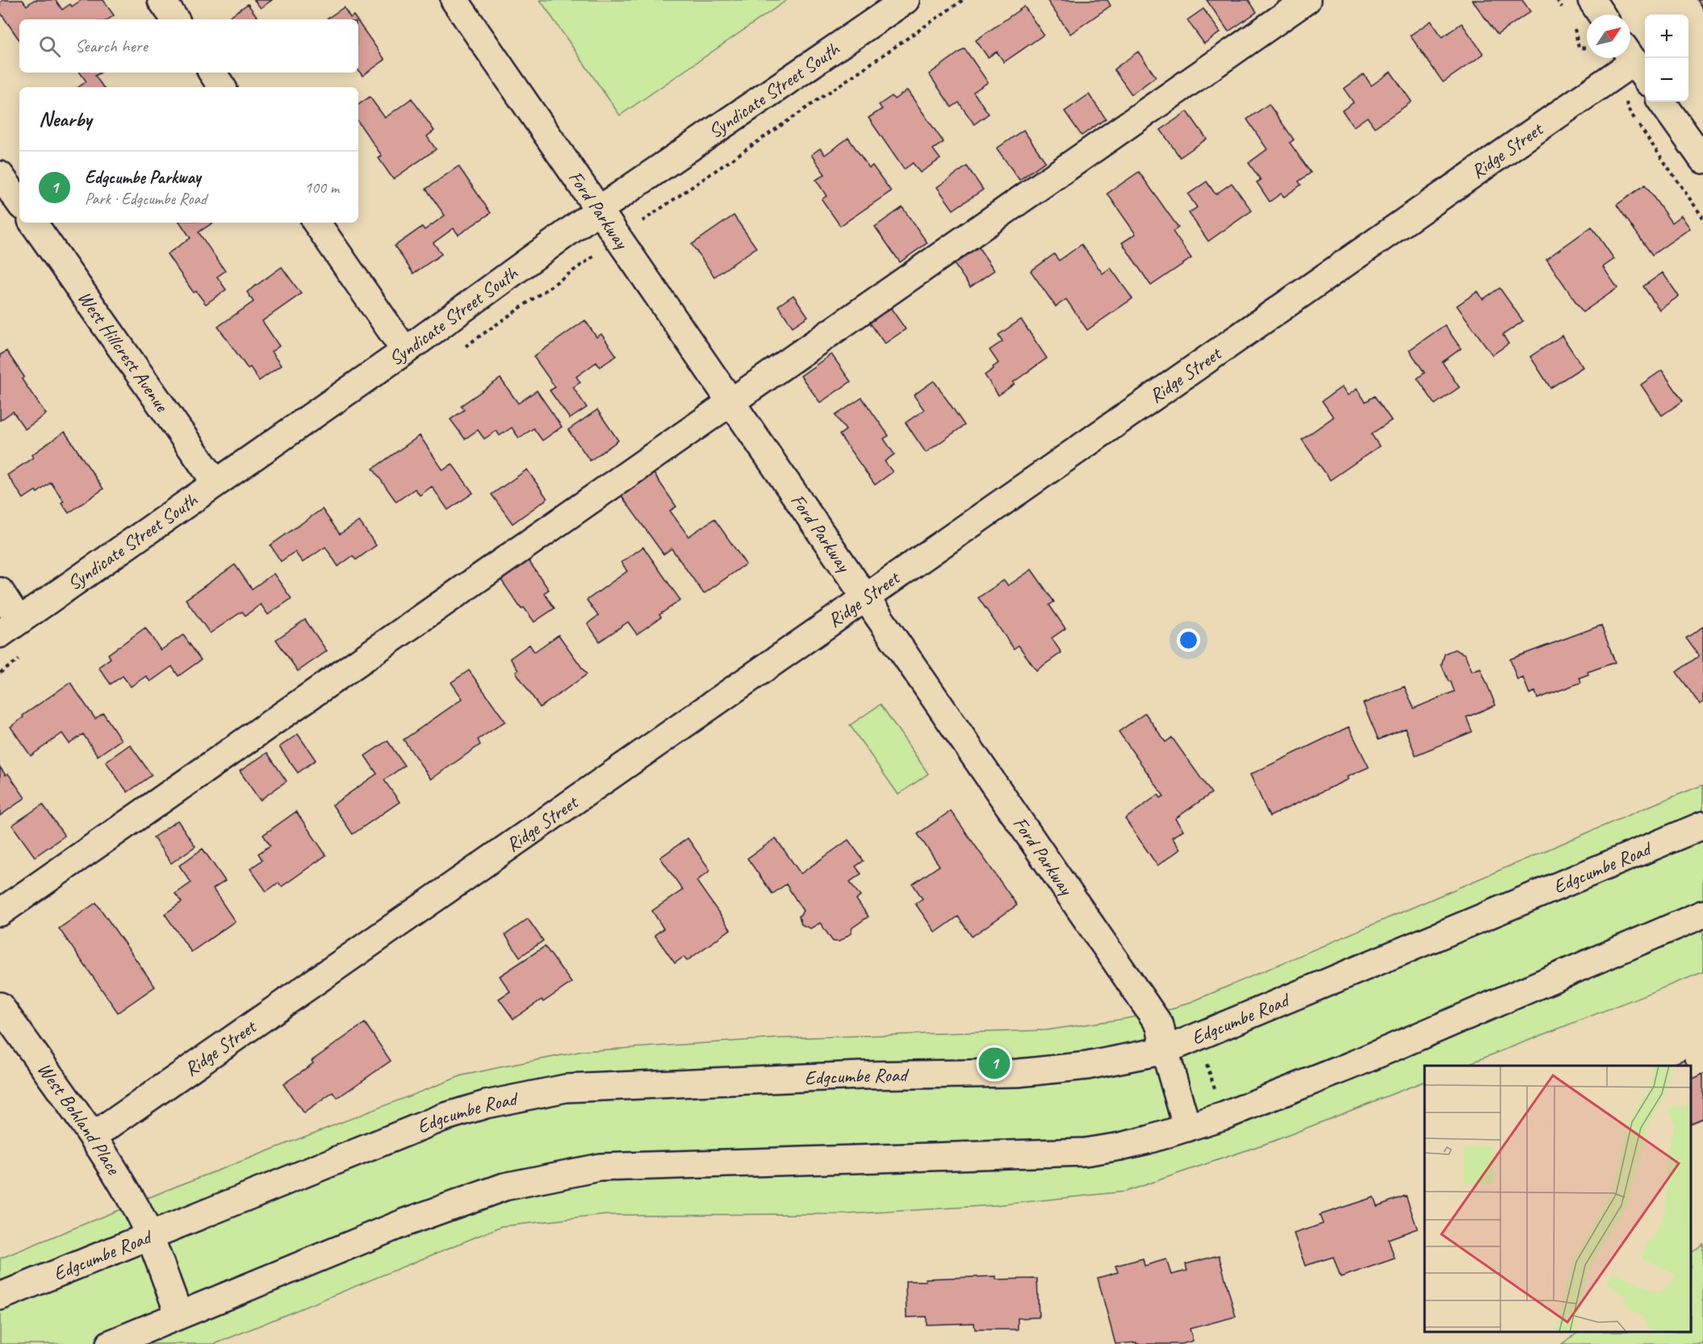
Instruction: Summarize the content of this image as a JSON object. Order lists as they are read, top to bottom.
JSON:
{
  "streets": {
    "street": [
      "Syndicate Street South",
      "Ridge Street",
      "Ford Parkway",
      "West Hillcrest Avenue",
      "Edgcumbe Road",
      "West Bohland Place"
    ]
  },
  "crossings": [
    ["Syndicate Street South", "Ford Parkway"],
    ["Syndicate Street South", "West Hillcrest Avenue"],
    ["Ridge Street", "Ford Parkway"],
    ["Ridge Street", "West Bohland Place"],
    ["Ford Parkway", "Edgcumbe Road"],
    ["Edgcumbe Road", "West Bohland Place"]
  ],
  "north": "top right",
  "page": {
    "map_buttons": ["+", "−"],
    "search": "Search here",
    "heading": "Nearby",
    "list": [
      {
        "mark": "1",
        "name": "Edgcumbe Parkway",
        "note": "Park · Edgcumbe Road",
        "value": "100 m"
      }
    ],
    "pins": "1"
  }
}
